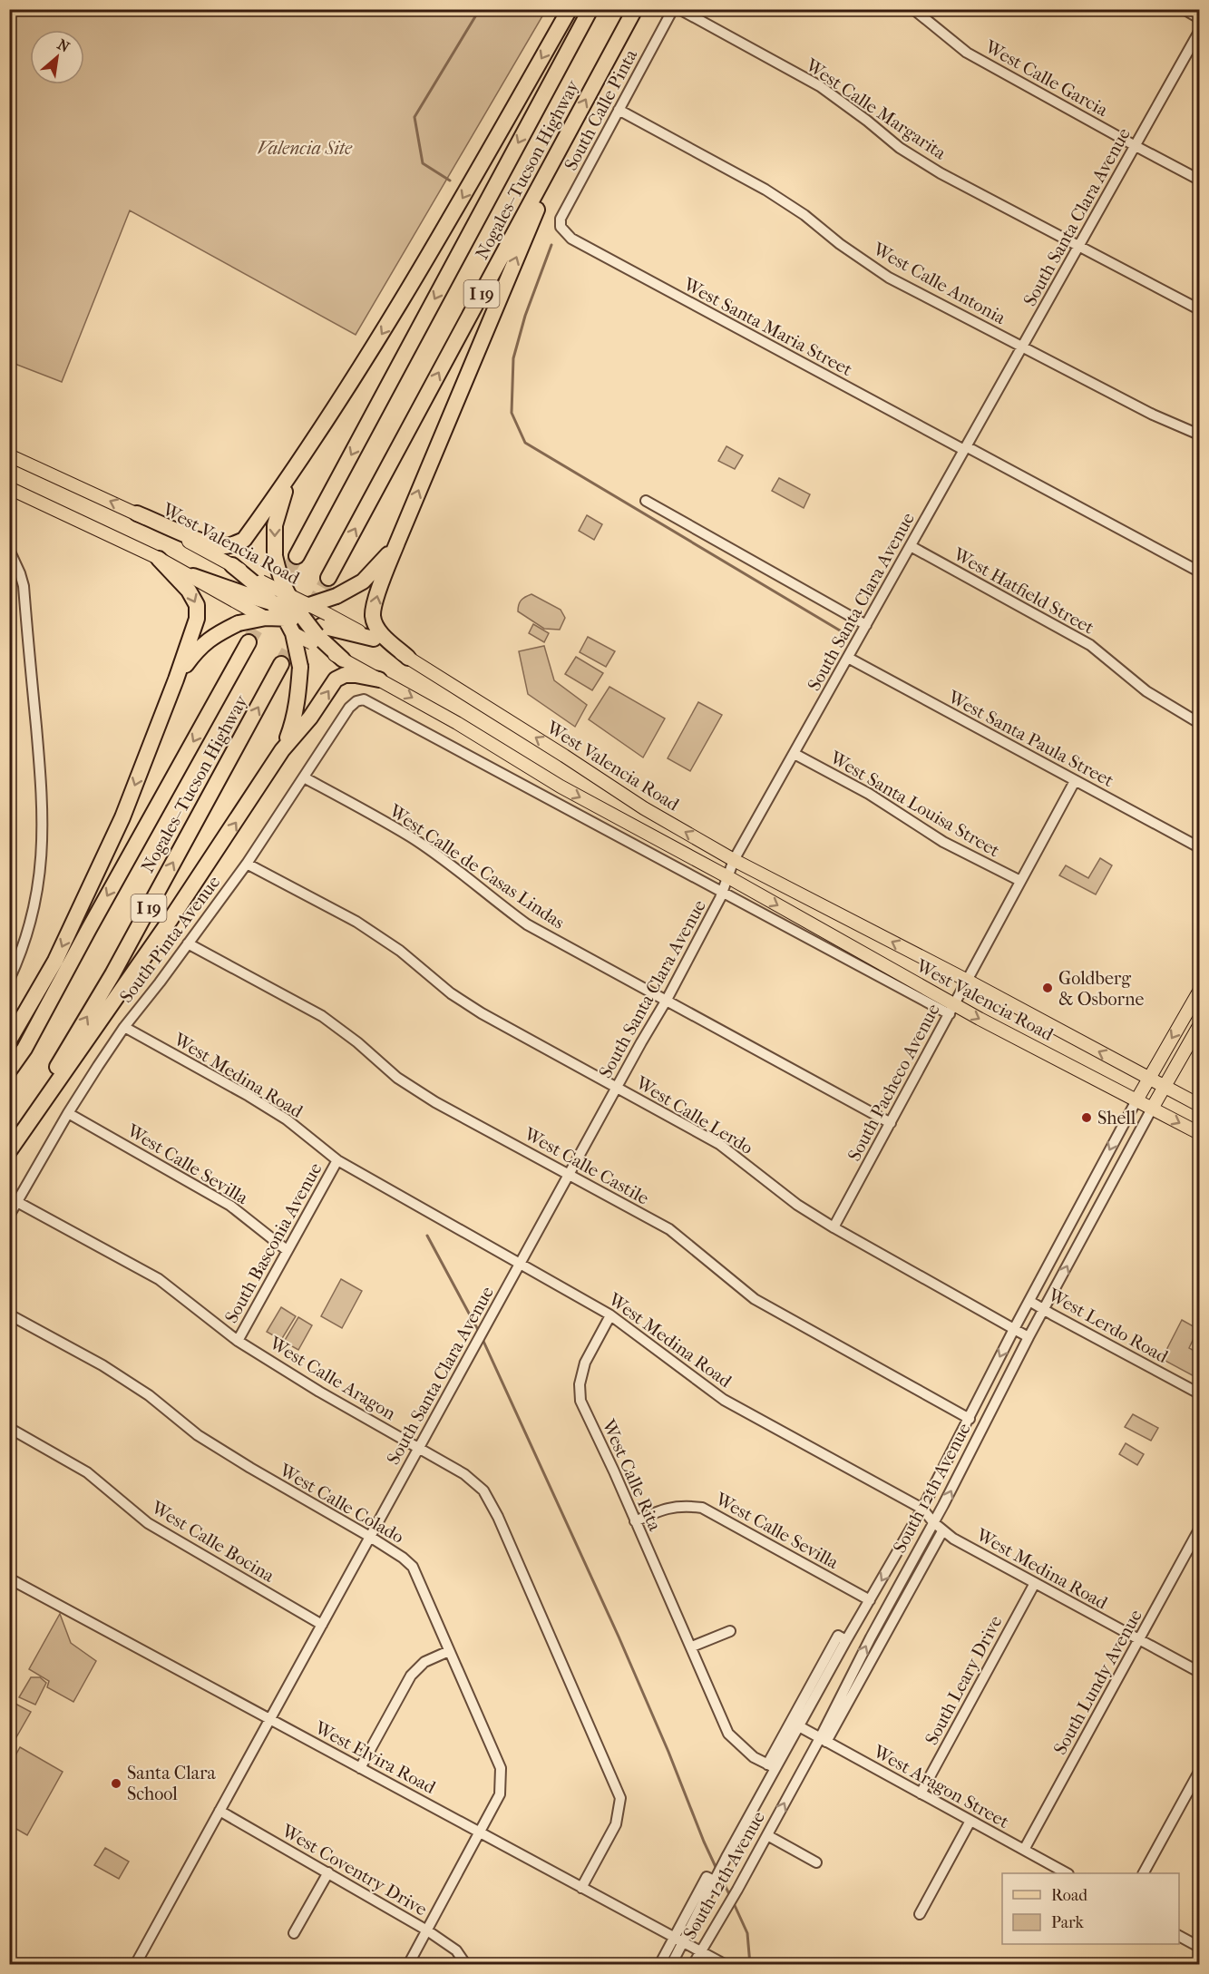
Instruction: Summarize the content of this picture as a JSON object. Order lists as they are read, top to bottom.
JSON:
{
  "streets": {
    "highway": ["Nogales–Tucson Highway", "I 19"],
    "main road": ["West Valencia Road", "South 12th Avenue"],
    "street": [
      "West Calle Garcia",
      "West Calle Margarita",
      "South Calle Pinta",
      "South Santa Clara Avenue",
      "West Calle Antonia",
      "West Santa Maria Street",
      "West Hatfield Street",
      "West Santa Paula Street",
      "West Santa Louisa Street",
      "West Calle de Casas Lindas",
      "South Pinta Avenue",
      "West Medina Road",
      "South Pacheco Avenue",
      "West Calle Lerdo",
      "West Calle Sevilla",
      "West Calle Castile",
      "South Basconia Avenue",
      "West Lerdo Road",
      "West Calle Aragon",
      "West Calle Rita",
      "West Calle Colado",
      "West Calle Bocina",
      "South Leary Drive",
      "South Lundy Avenue",
      "West Elvira Road",
      "West Aragon Street",
      "West Coventry Drive"
    ]
  },
  "crossings": [
    ["West Calle Garcia", "South Santa Clara Avenue"],
    ["West Calle Margarita", "South Santa Clara Avenue"],
    ["South Calle Pinta", "West Calle Antonia"],
    ["South Calle Pinta", "West Santa Maria Street"],
    ["South Santa Clara Avenue", "West Calle Antonia"],
    ["South Santa Clara Avenue", "West Santa Maria Street"],
    ["South Santa Clara Avenue", "West Valencia Road"],
    ["South Santa Clara Avenue", "West Hatfield Street"],
    ["South Santa Clara Avenue", "West Santa Paula Street"],
    ["South Santa Clara Avenue", "West Santa Louisa Street"],
    ["South Santa Clara Avenue", "West Calle de Casas Lindas"],
    ["South Santa Clara Avenue", "West Medina Road"],
    ["South Santa Clara Avenue", "West Calle Lerdo"],
    ["South Santa Clara Avenue", "West Calle Castile"],
    ["South Santa Clara Avenue", "West Calle Aragon"],
    ["South Santa Clara Avenue", "West Calle Colado"],
    ["South Santa Clara Avenue", "West Calle Bocina"],
    ["South Santa Clara Avenue", "West Elvira Road"],
    ["South Santa Clara Avenue", "West Coventry Drive"],
    ["West Valencia Road", "South Pinta Avenue"],
    ["West Valencia Road", "South Pacheco Avenue"],
    ["West Valencia Road", "South 12th Avenue"],
    ["West Santa Paula Street", "South Pacheco Avenue"],
    ["West Santa Louisa Street", "South Pacheco Avenue"],
    ["West Calle de Casas Lindas", "South Pinta Avenue"],
    ["West Calle de Casas Lindas", "South Pacheco Avenue"],
    ["South Pinta Avenue", "West Medina Road"],
    ["South Pinta Avenue", "West Calle Lerdo"],
    ["South Pinta Avenue", "West Calle Sevilla"],
    ["South Pinta Avenue", "West Calle Castile"],
    ["South Pinta Avenue", "West Calle Aragon"],
    ["West Medina Road", "South Basconia Avenue"],
    ["West Medina Road", "West Calle Rita"],
    ["West Medina Road", "South 12th Avenue"],
    ["West Medina Road", "South Leary Drive"],
    ["West Medina Road", "South Lundy Avenue"],
    ["South Pacheco Avenue", "West Calle Lerdo"],
    ["West Calle Lerdo", "South 12th Avenue"],
    ["West Calle Sevilla", "South Basconia Avenue"],
    ["West Calle Sevilla", "West Calle Rita"],
    ["West Calle Sevilla", "South 12th Avenue"],
    ["West Calle Castile", "South 12th Avenue"],
    ["South Basconia Avenue", "West Calle Aragon"],
    ["West Lerdo Road", "South 12th Avenue"],
    ["West Calle Aragon", "West Elvira Road"],
    ["West Calle Rita", "South 12th Avenue"],
    ["South 12th Avenue", "West Elvira Road"],
    ["South 12th Avenue", "West Aragon Street"],
    ["West Calle Colado", "West Elvira Road"],
    ["South Leary Drive", "West Aragon Street"],
    ["South Lundy Avenue", "West Aragon Street"]
  ],
  "parks": ["Valencia Site"],
  "places": ["Goldberg & Osborne", "Shell", "Santa Clara School"],
  "legend": ["Road", "Park"],
  "north": "top right"
}
